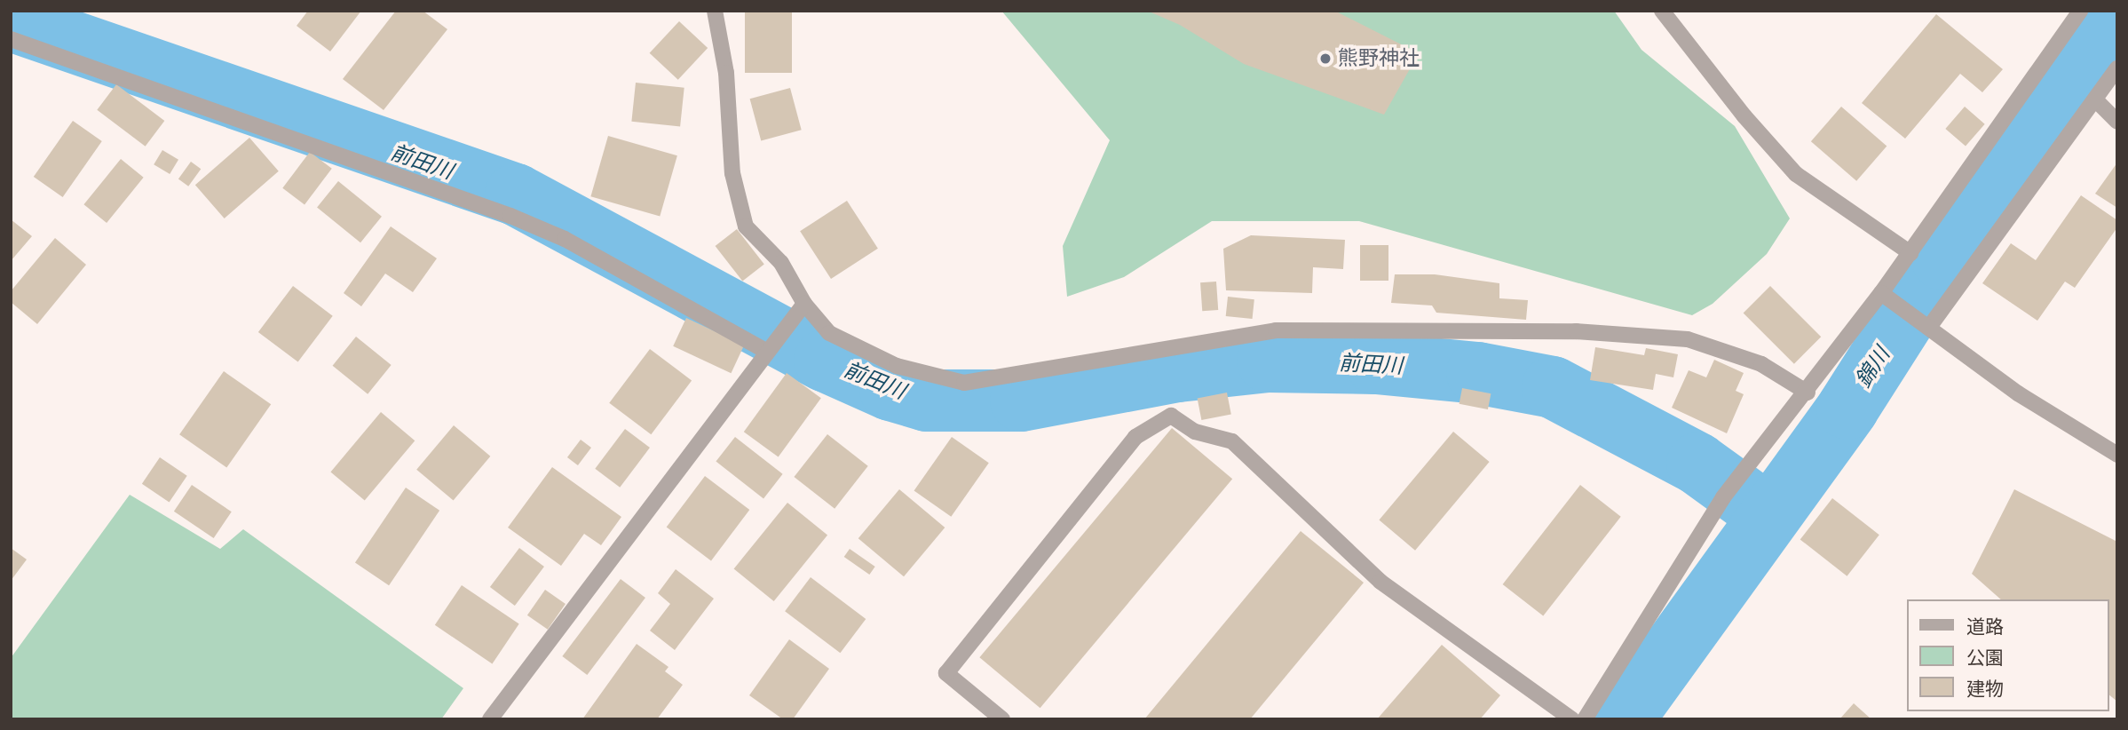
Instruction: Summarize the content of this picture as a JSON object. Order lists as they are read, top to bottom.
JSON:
{
  "water": ["前田川", "錦川"],
  "places": ["熊野神社"],
  "legend": ["道路", "公園", "建物"]
}
